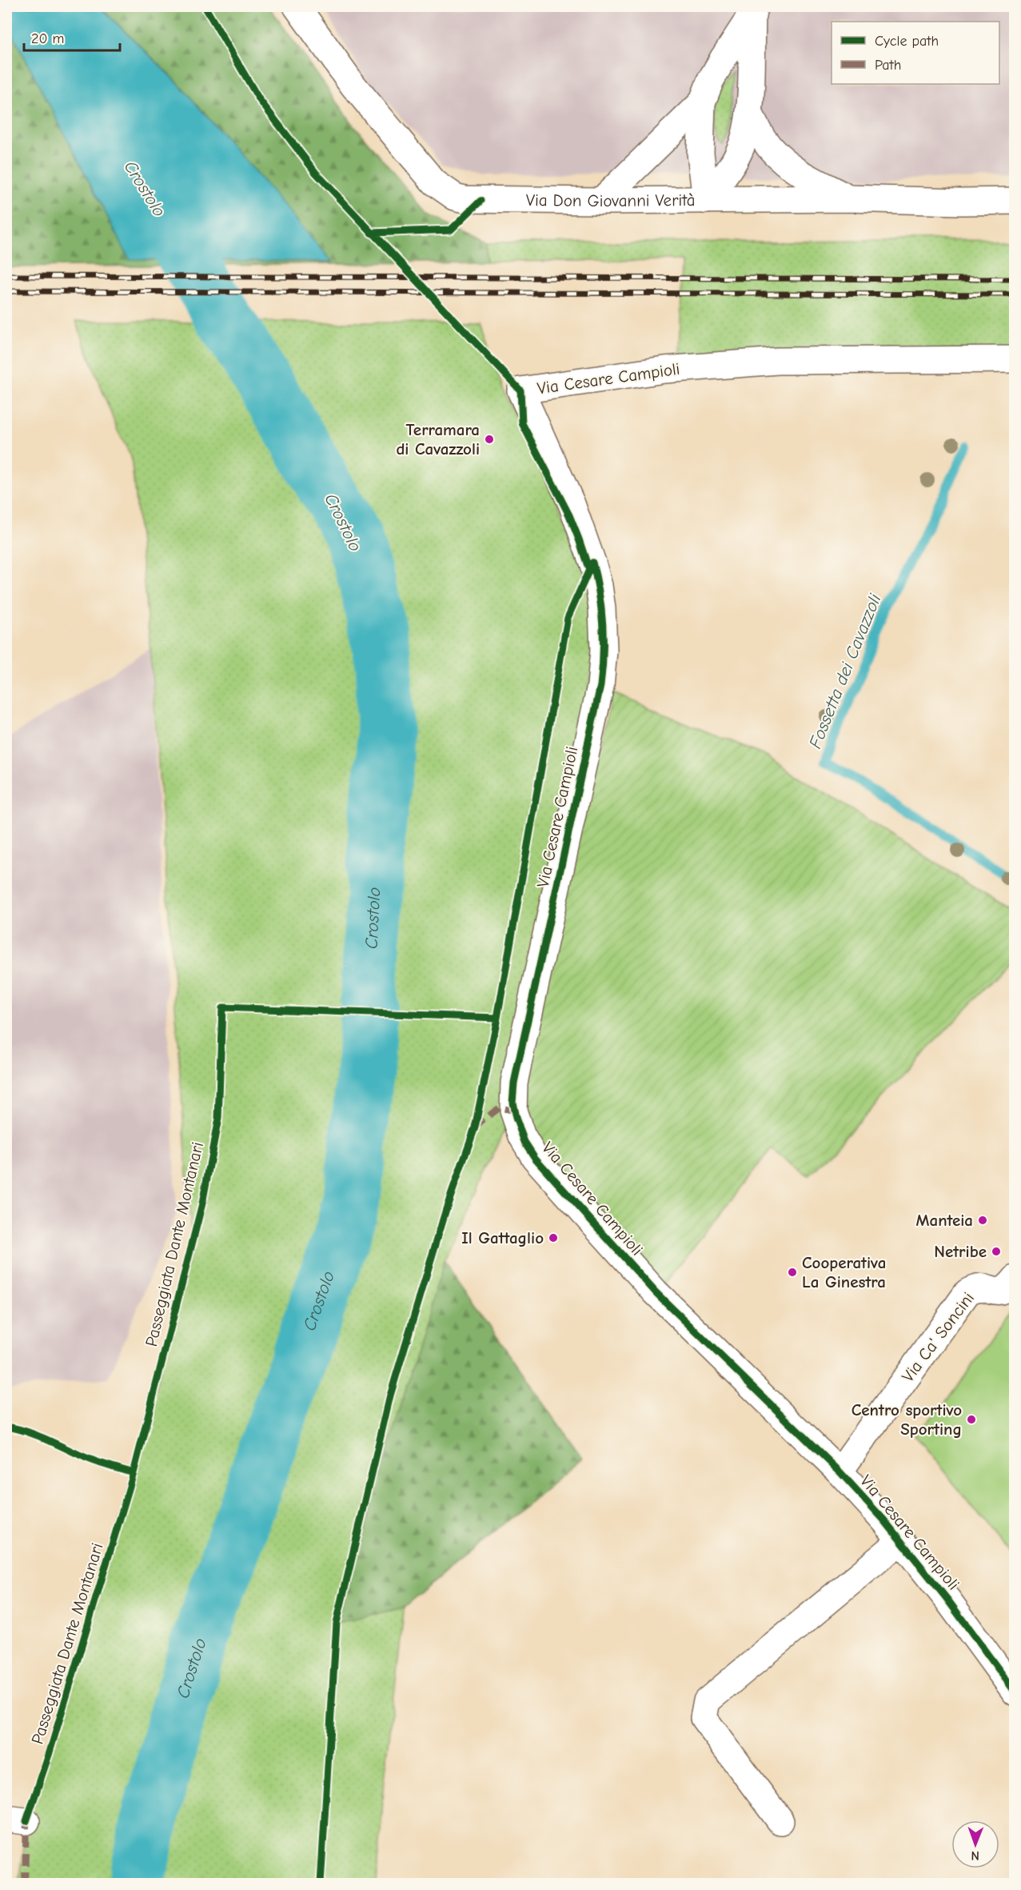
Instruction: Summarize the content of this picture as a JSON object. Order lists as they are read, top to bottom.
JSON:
{
  "streets": {
    "street": ["Via Don Giovanni Verità", "Via Cesare Campioli", "Via Ca' Soncini"],
    "cycle path": ["Passeggiata Dante Montanari"]
  },
  "crossings": [
    ["Via Cesare Campioli", "Via Ca' Soncini"]
  ],
  "water": ["Crostolo", "Fossetta dei Cavazzoli"],
  "places": [
    "Terramara di Cavazzoli",
    "Manteia",
    "Il Gattaglio",
    "Netribe",
    "Cooperativa La Ginestra",
    "Centro sportivo Sporting"
  ],
  "legend": ["Cycle path", "Path"],
  "scale_bar": "20 m",
  "north": "bottom"
}
